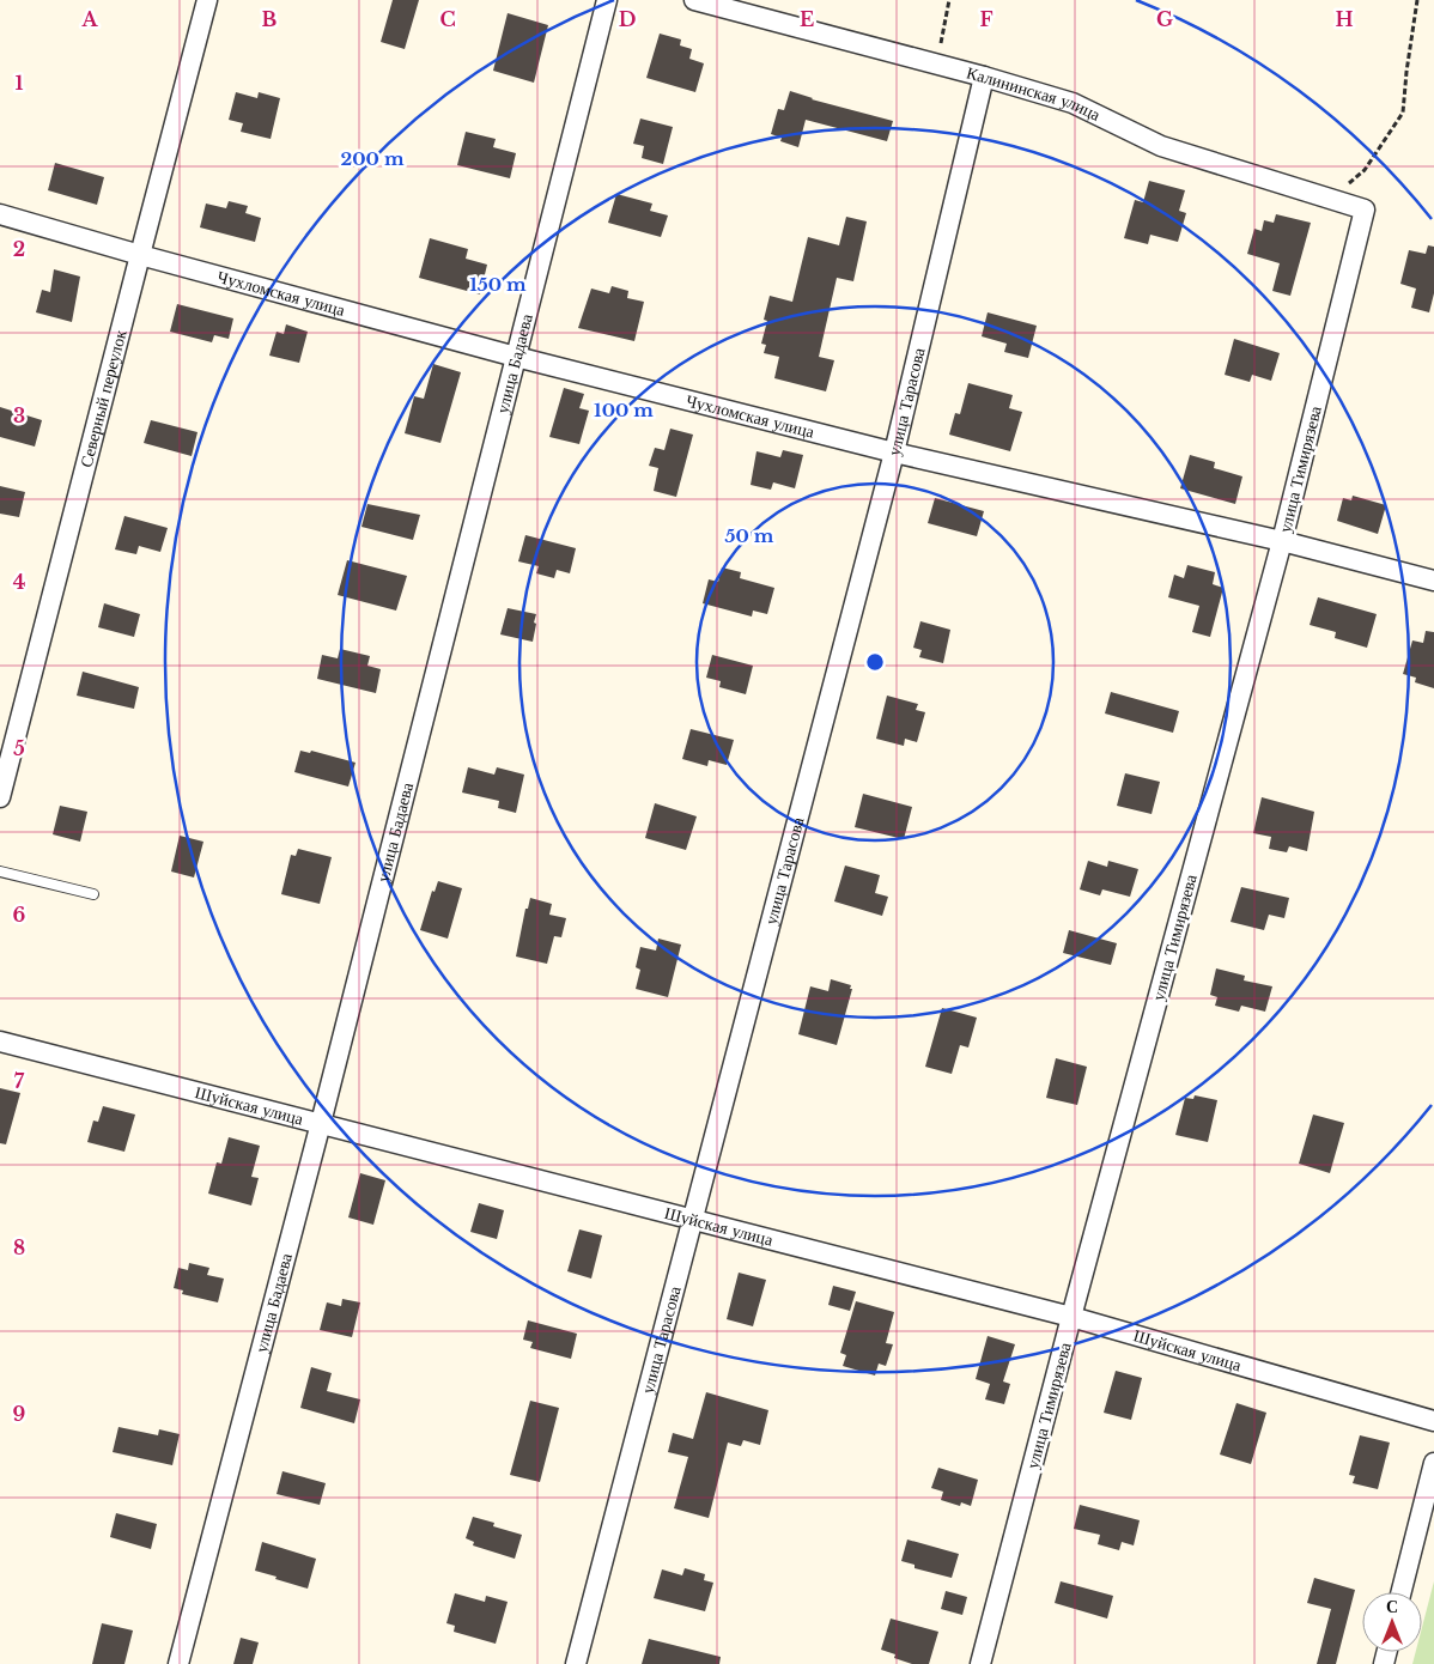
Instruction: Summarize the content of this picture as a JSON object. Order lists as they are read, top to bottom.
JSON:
{
  "streets": {
    "street": [
      "Калининская улица",
      "Чухломская улица",
      "улица Бадаева",
      "Северный переулок",
      "улица Тарасова",
      "улица Тимирязева",
      "Шуйская улица"
    ]
  },
  "crossings": [
    ["Калининская улица", "улица Тарасова"],
    ["Калининская улица", "улица Тимирязева"],
    ["Чухломская улица", "улица Бадаева"],
    ["Чухломская улица", "Северный переулок"],
    ["Чухломская улица", "улица Тарасова"],
    ["Чухломская улица", "улица Тимирязева"],
    ["улица Бадаева", "Шуйская улица"],
    ["улица Тарасова", "Шуйская улица"],
    ["улица Тимирязева", "Шуйская улица"]
  ],
  "north": "top",
  "grid": {
    "columns": [
      "A",
      "B",
      "C",
      "D",
      "E",
      "F",
      "G",
      "H"
    ],
    "rows": [
      "1",
      "2",
      "3",
      "4",
      "5",
      "6",
      "7",
      "8",
      "9"
    ]
  },
  "rings": [
    "200 m",
    "150 m",
    "100 m",
    "50 m"
  ]
}
